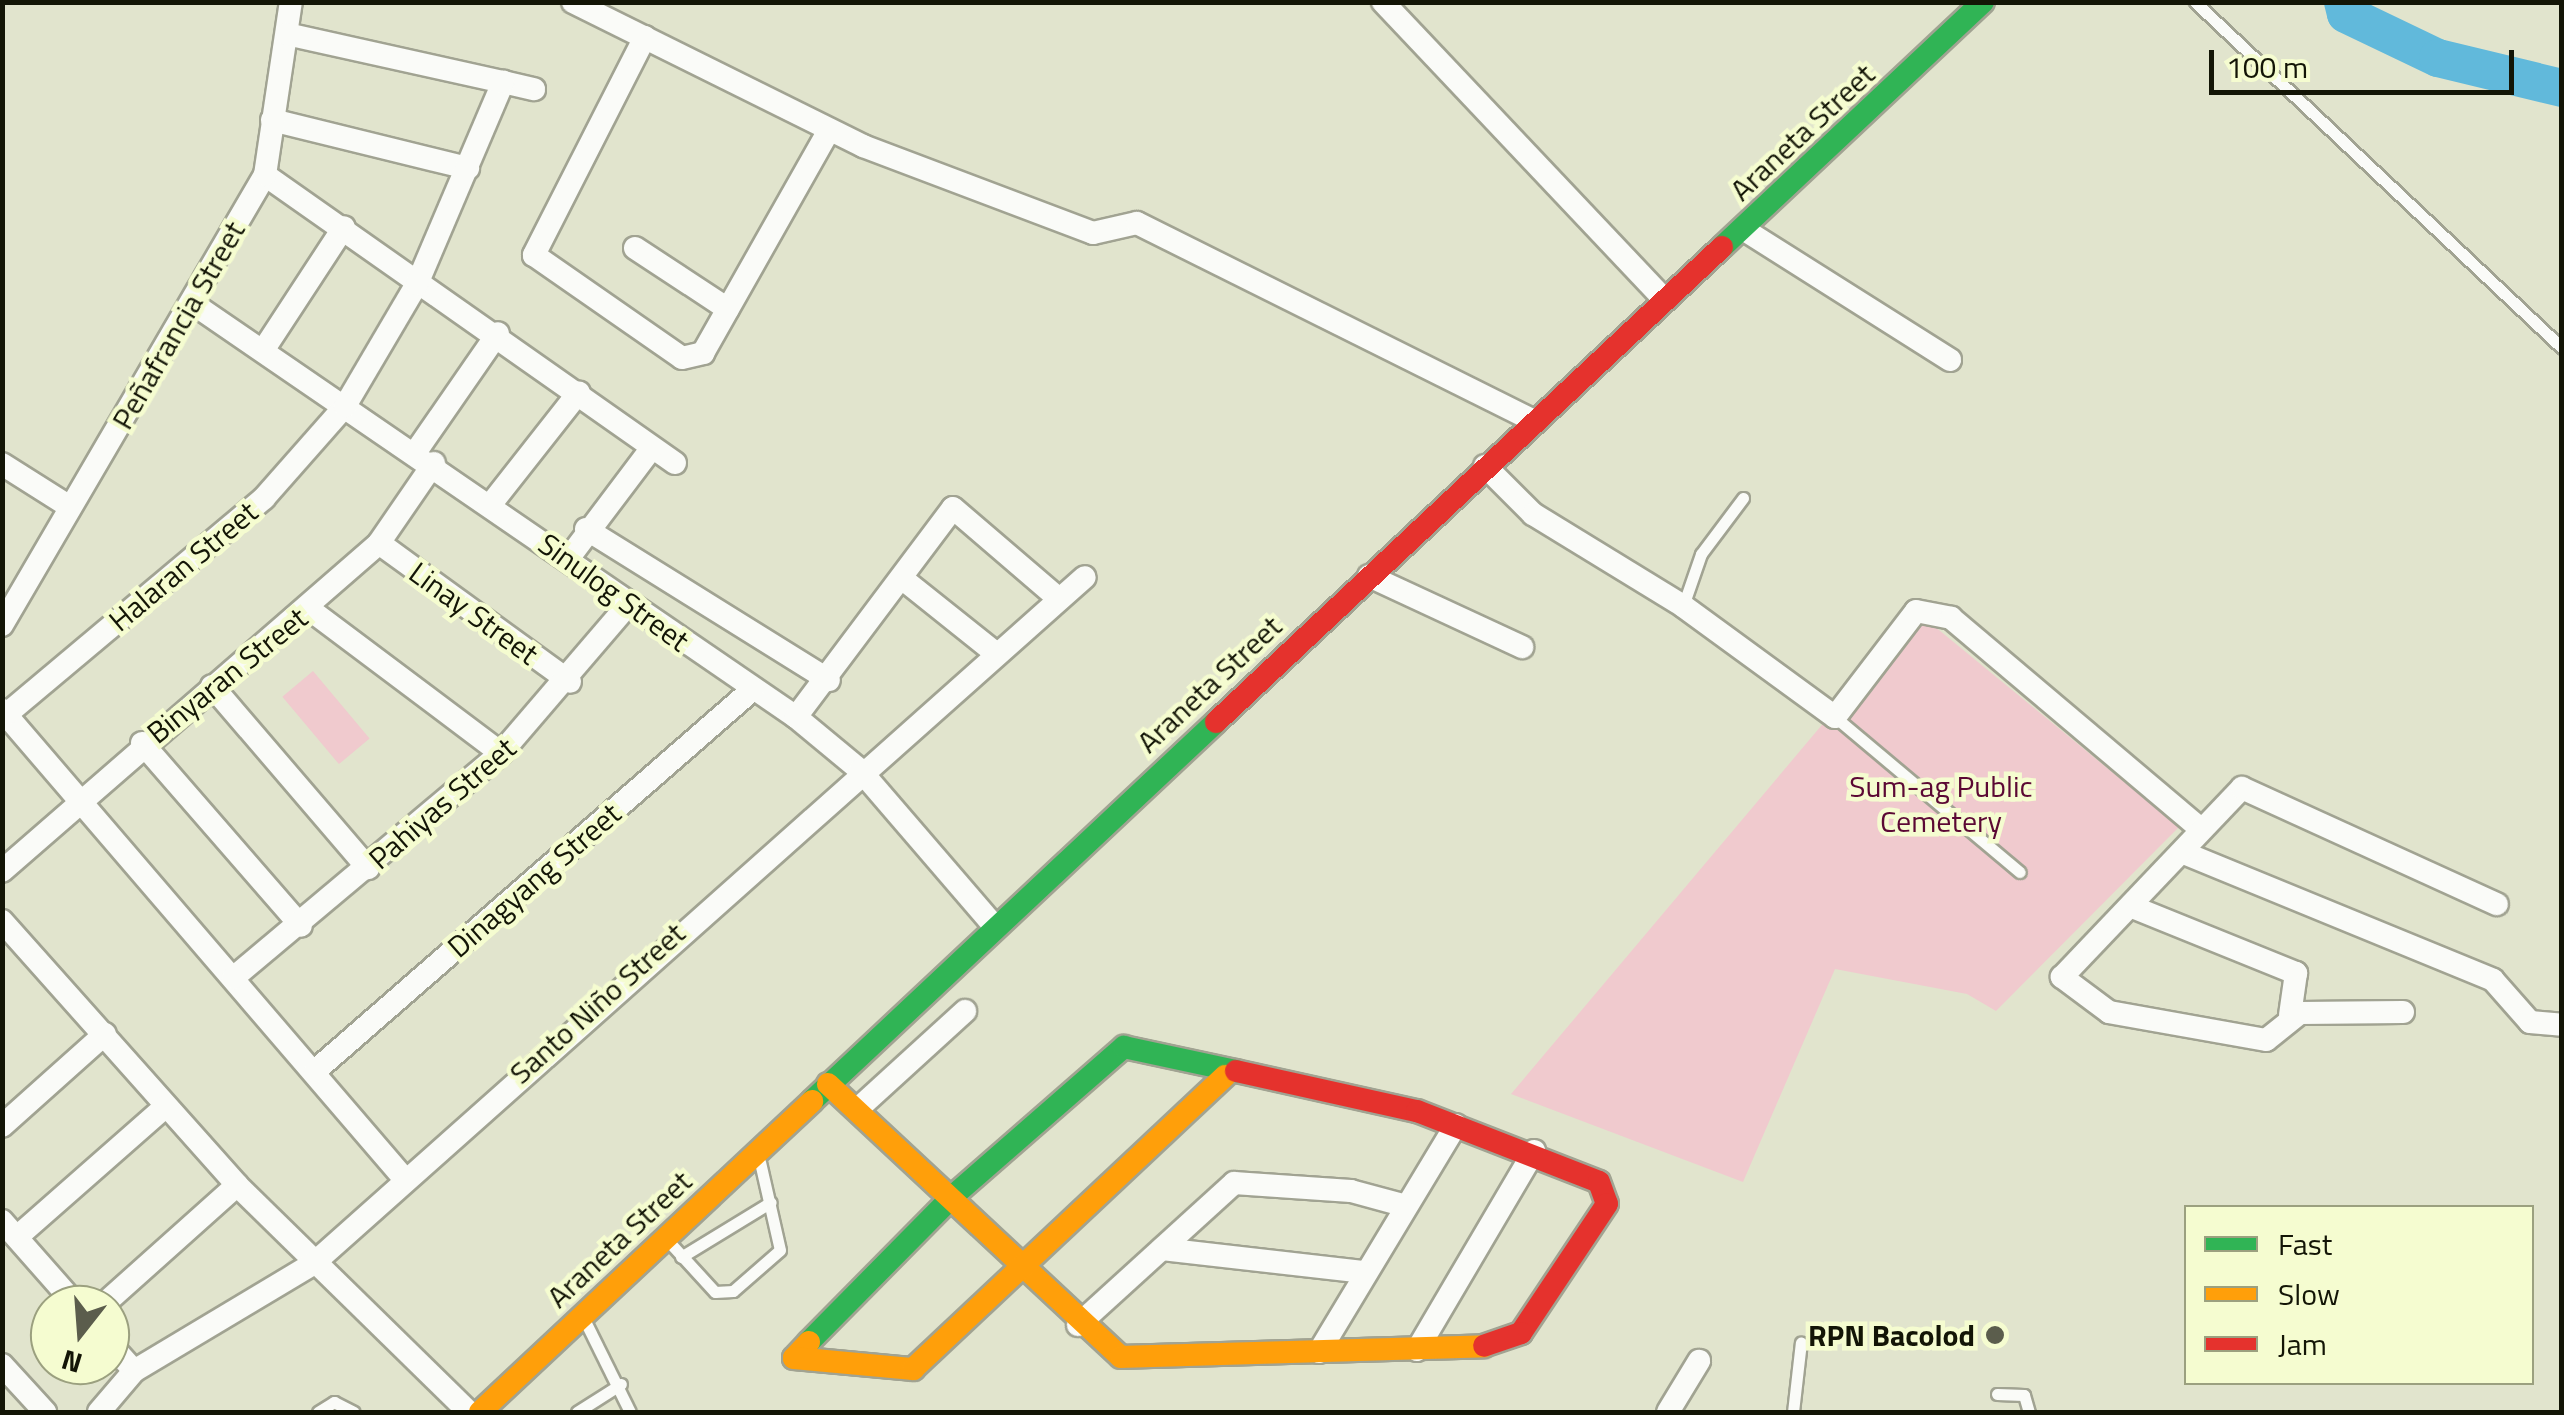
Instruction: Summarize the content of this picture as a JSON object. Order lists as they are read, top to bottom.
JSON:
{
  "streets": {
    "main road": ["Araneta Street"],
    "street": [
      "Peñafrancia Street",
      "Halaran Street",
      "Sinulog Street",
      "Linay Street",
      "Binyaran Street",
      "Pahiyas Street",
      "Dinagyang Street",
      "Santo Niño Street"
    ]
  },
  "crossings": [
    ["Araneta Street", "Sinulog Street"],
    ["Peñafrancia Street", "Sinulog Street"],
    ["Halaran Street", "Sinulog Street"],
    ["Sinulog Street", "Binyaran Street"],
    ["Sinulog Street", "Pahiyas Street"],
    ["Sinulog Street", "Dinagyang Street"],
    ["Sinulog Street", "Santo Niño Street"],
    ["Linay Street", "Binyaran Street"],
    ["Linay Street", "Pahiyas Street"]
  ],
  "parks": ["Sum-ag Public Cemetery"],
  "places": ["RPN Bacolod"],
  "legend": ["Fast", "Slow", "Jam"],
  "scale_bar": "100 m",
  "north": "bottom"
}
